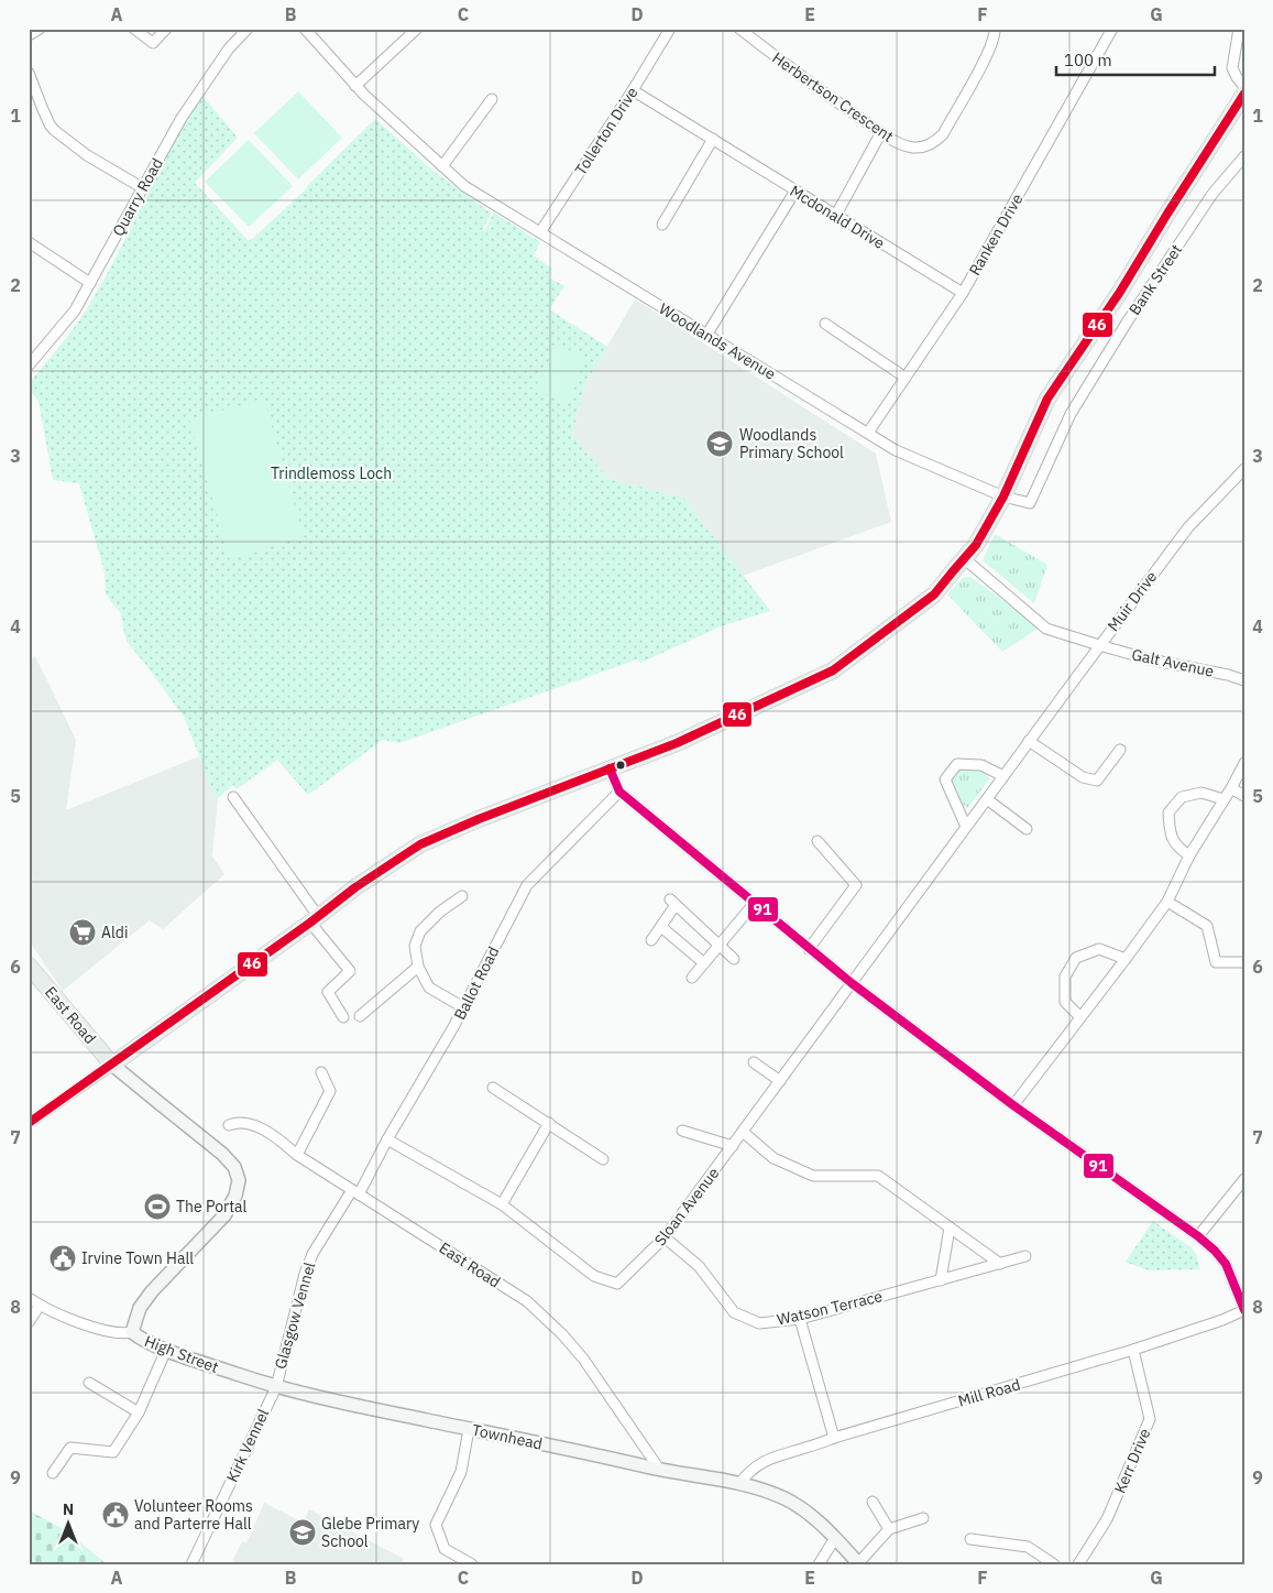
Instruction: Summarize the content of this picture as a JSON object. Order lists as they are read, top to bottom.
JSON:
{
  "streets": {
    "main road": [
      "Bank Street",
      "East Road",
      "High Street",
      "Townhead"
    ],
    "street": [
      "Herbertson Crescent",
      "Tollerton Drive",
      "Quarry Road",
      "Mcdonald Drive",
      "Ranken Drive",
      "Woodlands Avenue",
      "Muir Drive",
      "Galt Avenue",
      "Ballot Road",
      "Sloan Avenue",
      "Watson Terrace",
      "Glasgow Vennel",
      "Mill Road",
      "Kirk Vennel",
      "Kerr Drive"
    ]
  },
  "crossings": [
    ["Tollerton Drive", "Mcdonald Drive"],
    ["Tollerton Drive", "Woodlands Avenue"],
    ["Mcdonald Drive", "Ranken Drive"],
    ["Ranken Drive", "Woodlands Avenue"],
    ["Bank Street", "Woodlands Avenue"],
    ["Bank Street", "Galt Avenue"],
    ["Bank Street", "East Road"],
    ["Muir Drive", "Galt Avenue"],
    ["Muir Drive", "Sloan Avenue"],
    ["Ballot Road", "East Road"],
    ["Ballot Road", "Sloan Avenue"],
    ["Ballot Road", "Glasgow Vennel"],
    ["East Road", "Glasgow Vennel"],
    ["East Road", "Townhead"],
    ["Sloan Avenue", "Watson Terrace"],
    ["Glasgow Vennel", "High Street"],
    ["Glasgow Vennel", "Townhead"],
    ["Glasgow Vennel", "Kirk Vennel"],
    ["High Street", "Townhead"],
    ["High Street", "Kirk Vennel"],
    ["Mill Road", "Townhead"],
    ["Mill Road", "Kerr Drive"],
    ["Townhead", "Kirk Vennel"]
  ],
  "parks": ["Trindlemoss Loch"],
  "places": {
    "school or university": ["Woodlands Primary School", "Glebe Primary School"],
    "supermarket": ["Aldi"],
    "sports": ["The Portal"],
    "public building": ["Irvine Town Hall", "Volunteer Rooms and Parterre Hall"]
  },
  "lines": ["transit line 46", "transit line 91"],
  "scale_bar": "100 m",
  "north": "top",
  "grid": {
    "columns": [
      "A",
      "B",
      "C",
      "D",
      "E",
      "F",
      "G"
    ],
    "rows": [
      "1",
      "2",
      "3",
      "4",
      "5",
      "6",
      "7",
      "8",
      "9"
    ]
  }
}
